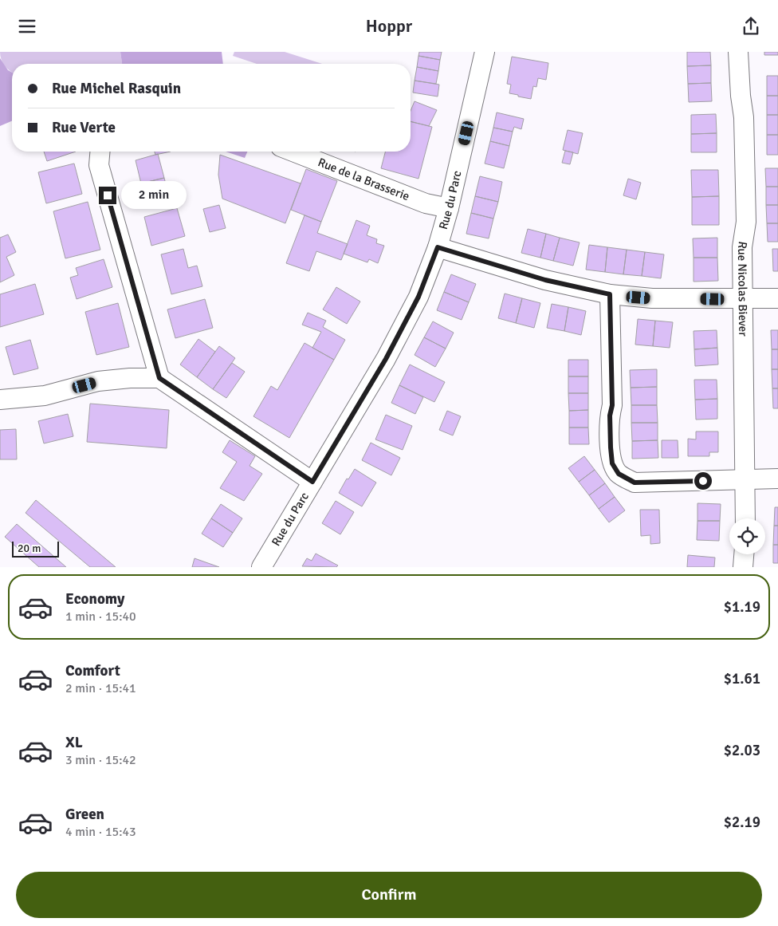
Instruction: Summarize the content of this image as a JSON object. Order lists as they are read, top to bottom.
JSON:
{
  "streets": {
    "street": ["Rue de la Brasserie", "Rue du Parc", "Rue Nicolas Biever"]
  },
  "crossings": [
    ["Rue de la Brasserie", "Rue du Parc"]
  ],
  "scale_bar": "20 m",
  "page": {
    "header": "Hoppr",
    "banner": ["Rue Michel Rasquin", "Rue Verte"],
    "bubble": "2 min",
    "scale": "20 m",
    "list": [
      {
        "name": "Economy",
        "note": "1 min · 15:40",
        "value": "$1.19"
      },
      {
        "name": "Comfort",
        "note": "2 min · 15:41",
        "value": "$1.61"
      },
      {
        "name": "XL",
        "note": "3 min · 15:42",
        "value": "$2.03"
      },
      {
        "name": "Green",
        "note": "4 min · 15:43",
        "value": "$2.19"
      }
    ],
    "buttons": "Confirm"
  }
}
